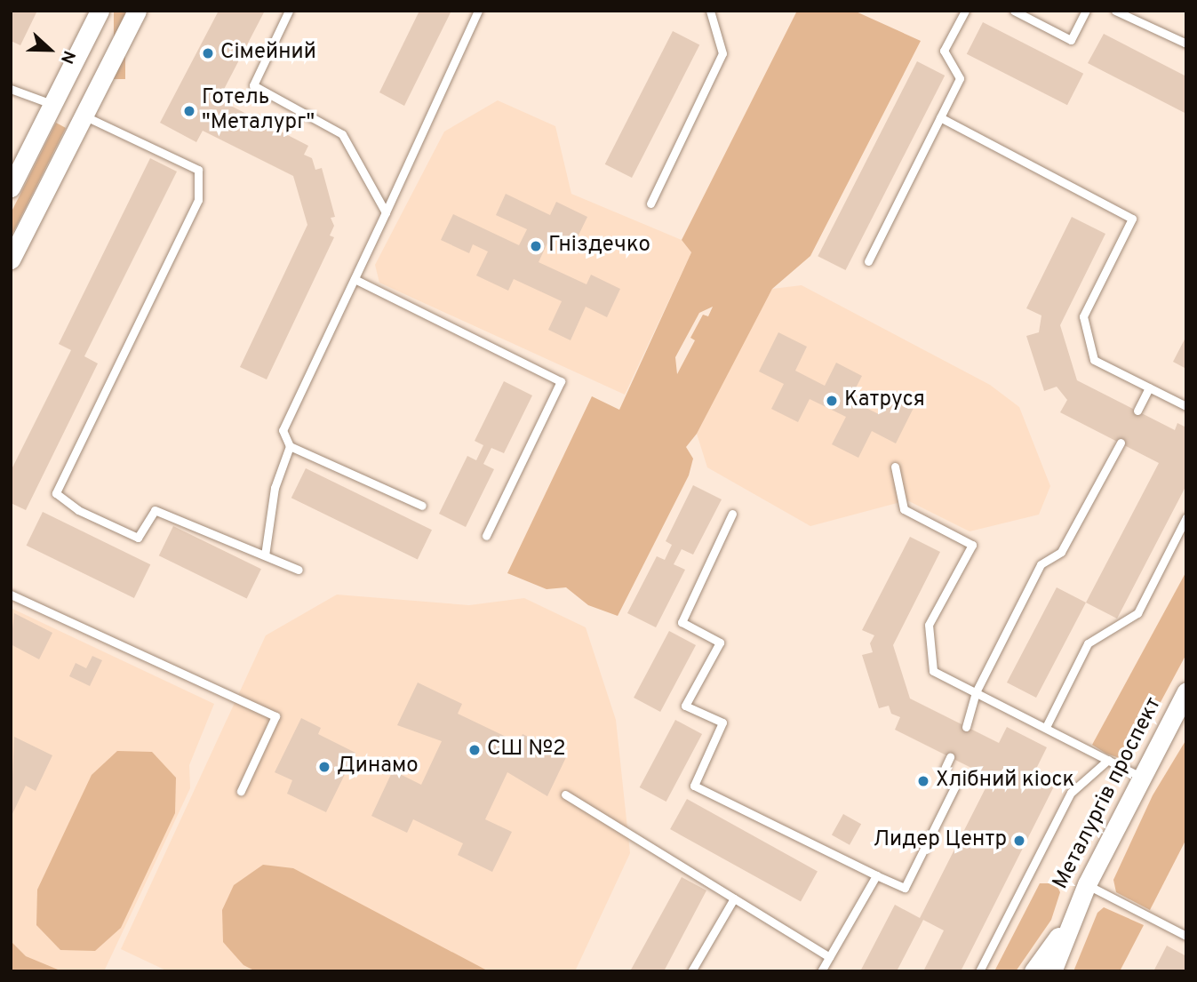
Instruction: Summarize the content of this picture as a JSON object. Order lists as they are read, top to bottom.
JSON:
{
  "streets": {
    "street": ["Металургів проспект"]
  },
  "places": [
    "Сімейний",
    "Готель \"Металург\"",
    "Гніздечко",
    "Катруся",
    "СШ №2",
    "Динамо",
    "Хлібний кіоск",
    "Лидер Центр"
  ],
  "north": "right"
}
